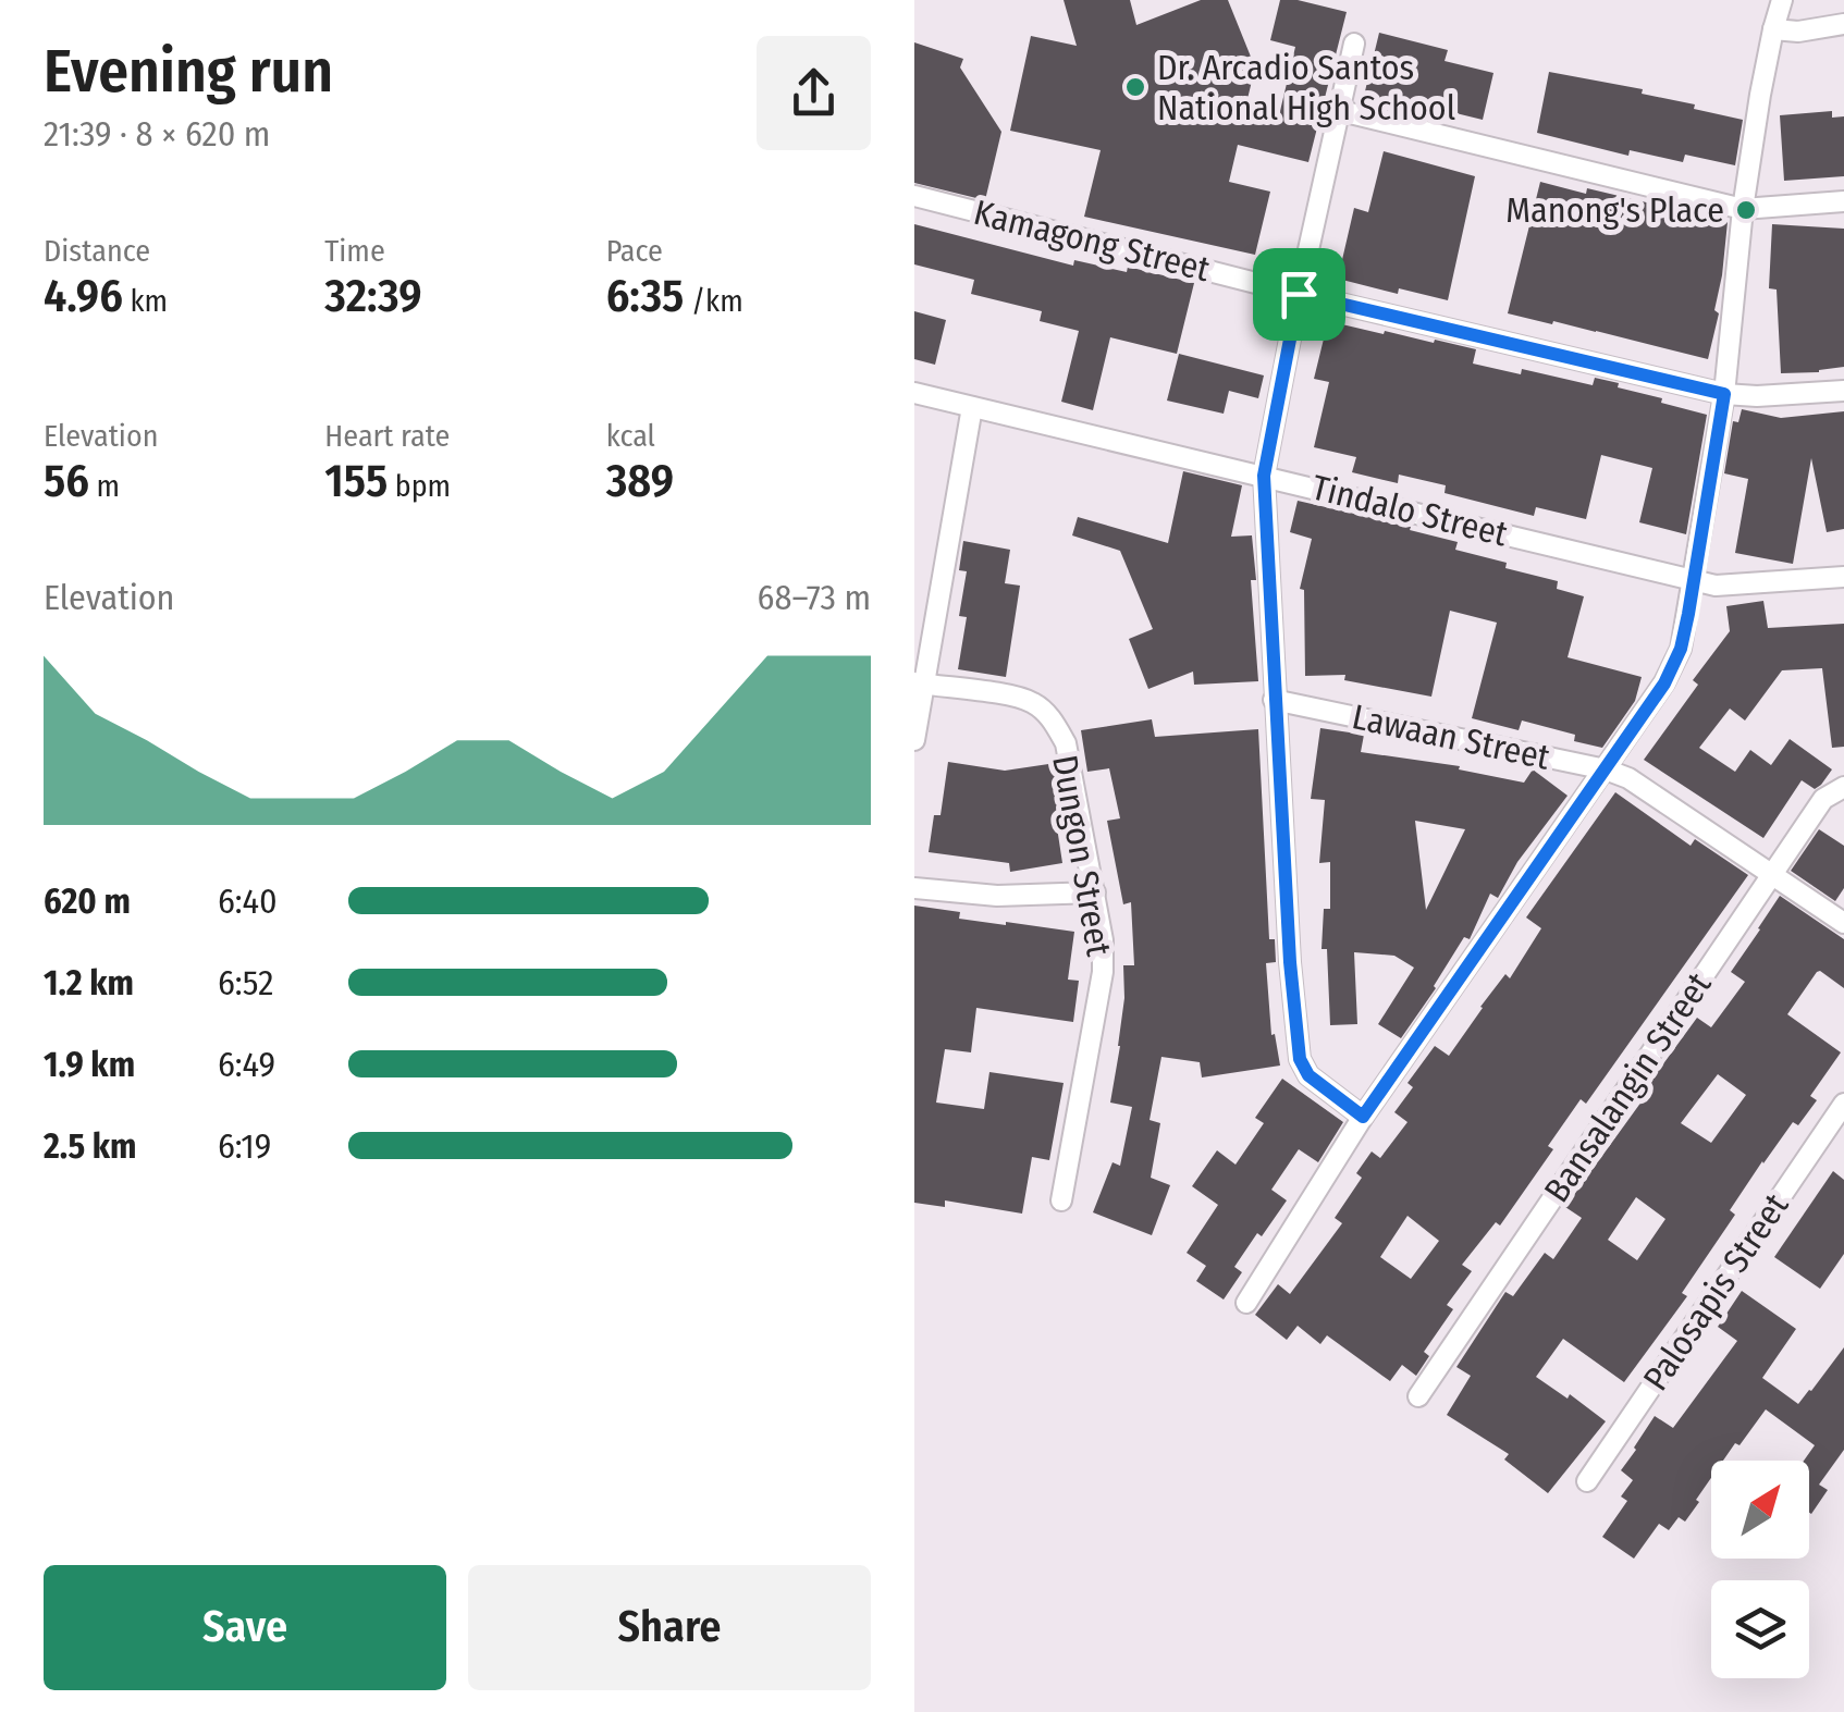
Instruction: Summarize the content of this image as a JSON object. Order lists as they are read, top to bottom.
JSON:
{
  "streets": {
    "street": [
      "Kamagong Street",
      "Tindalo Street",
      "Lawaan Street",
      "Dungon Street",
      "Bansalangin Street",
      "Palosapis Street"
    ]
  },
  "crossings": [
    ["Lawaan Street", "Bansalangin Street"]
  ],
  "places": ["Dr. Arcadio Santos National High School", "Manong's Place"],
  "north": "top right",
  "page": {
    "heading": ["Evening run", "21:39 · 8 × 620 m"],
    "stats": [
      ["Distance", "4.96 km"],
      ["Time", "32:39"],
      ["Pace", "6:35 /km"],
      ["Elevation", "56 m"],
      ["Heart rate", "155 bpm"],
      ["kcal", "389"]
    ],
    "chart": ["Elevation", "68–73 m"],
    "list": [
      {
        "name": "620 m",
        "note": "6:40"
      },
      {
        "name": "1.2 km",
        "note": "6:52"
      },
      {
        "name": "1.9 km",
        "note": "6:49"
      },
      {
        "name": "2.5 km",
        "note": "6:19"
      }
    ],
    "buttons": ["Save", "Share"]
  }
}
